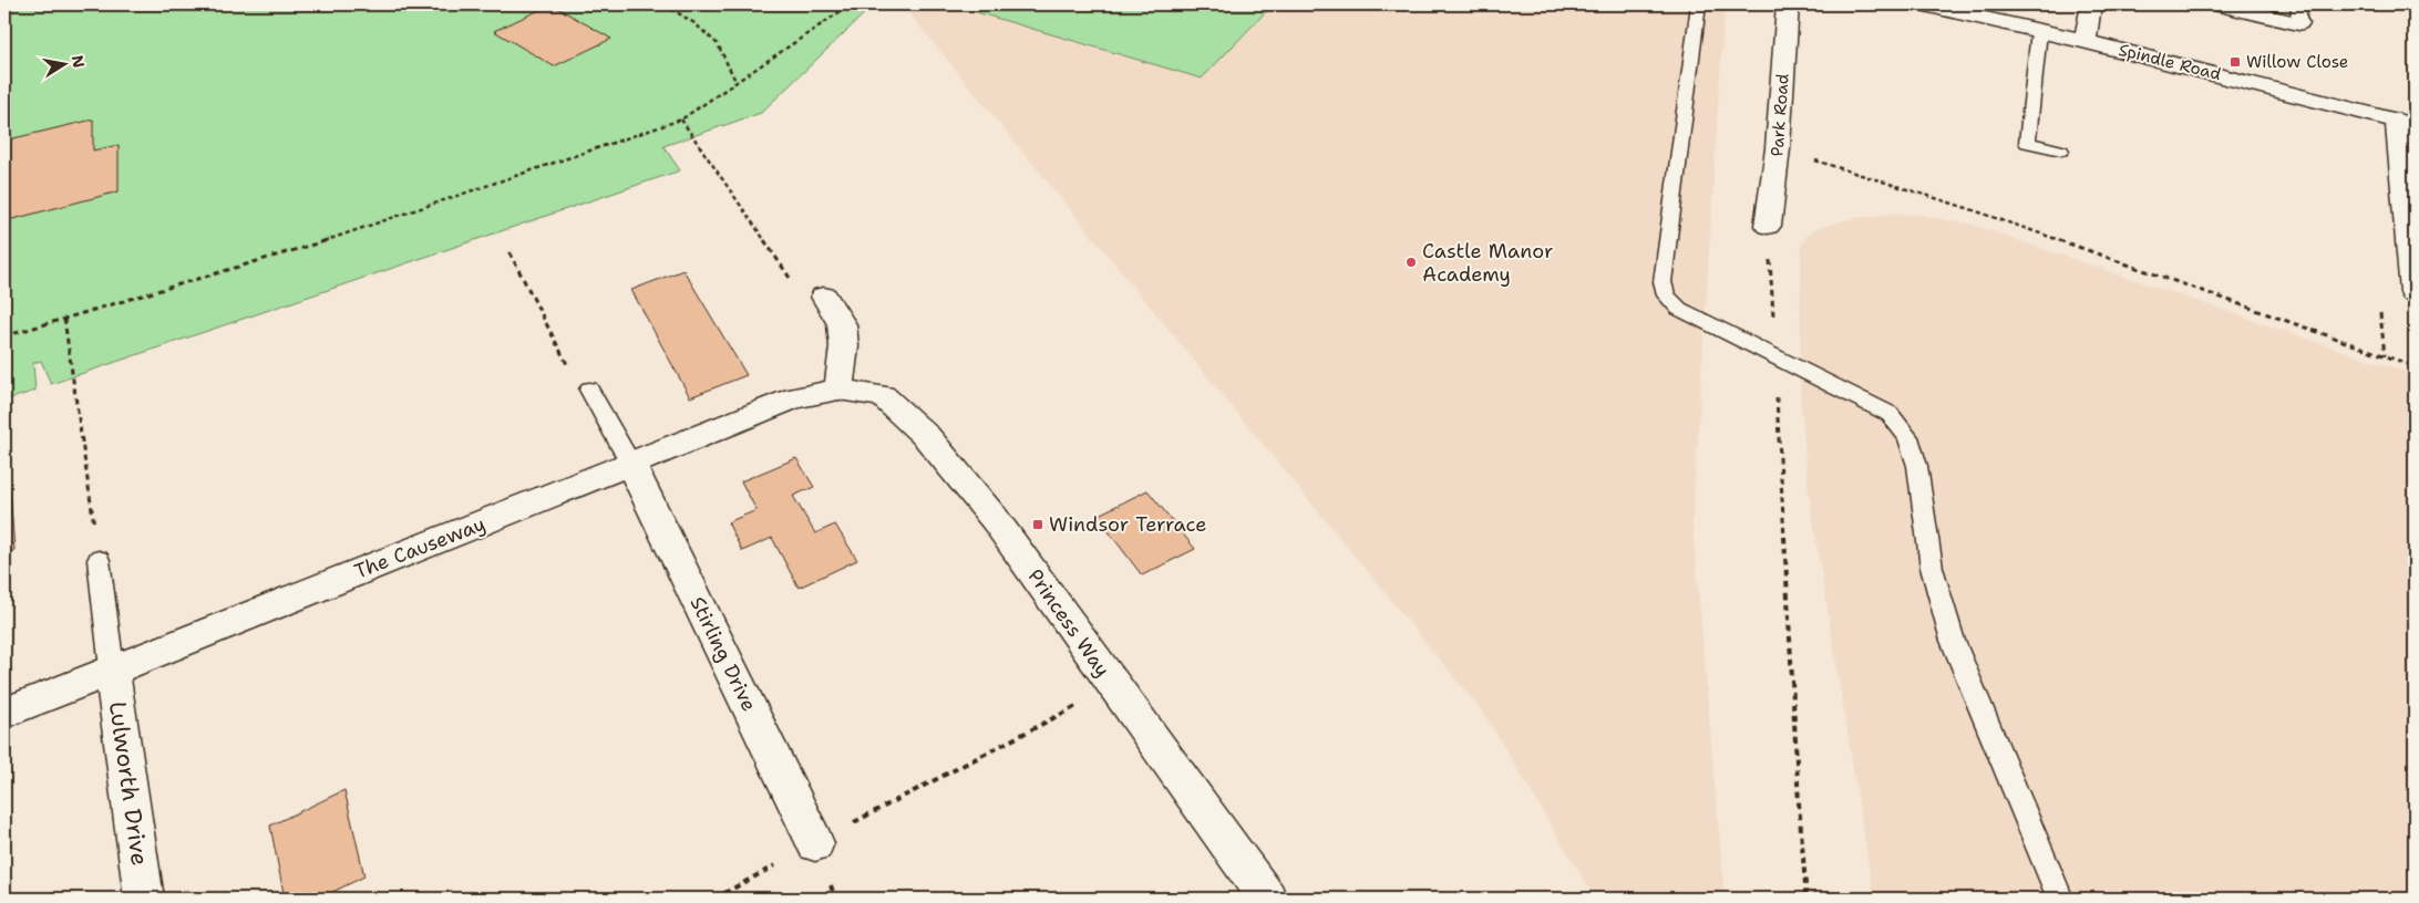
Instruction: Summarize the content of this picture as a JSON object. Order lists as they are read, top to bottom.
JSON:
{
  "streets": {
    "street": [
      "Spindle Road",
      "Park Road",
      "The Causeway",
      "Princess Way",
      "Stirling Drive",
      "Lulworth Drive"
    ]
  },
  "crossings": [
    ["The Causeway", "Princess Way"],
    ["The Causeway", "Stirling Drive"],
    ["The Causeway", "Lulworth Drive"]
  ],
  "places": {
    "transit": ["Willow Close", "Windsor Terrace"],
    "other": ["Castle Manor Academy"]
  },
  "north": "right"
}
